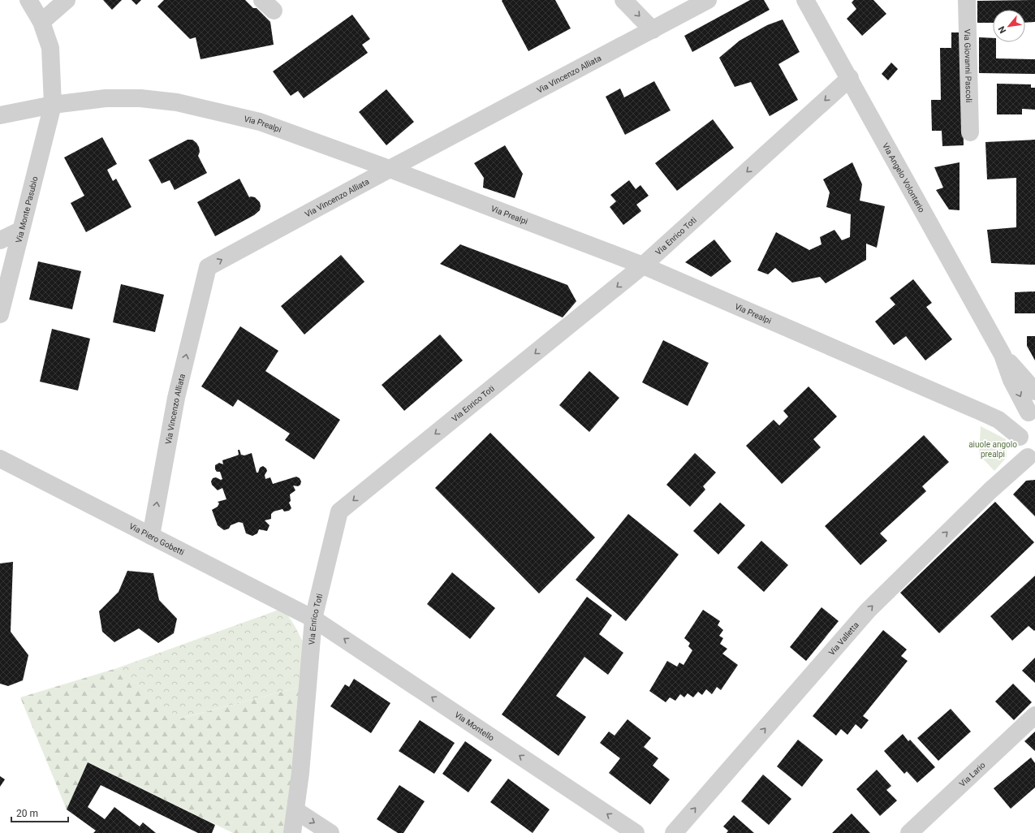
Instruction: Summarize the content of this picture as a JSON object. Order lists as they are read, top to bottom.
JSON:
{
  "streets": {
    "street": [
      "Via Giovanni Pascoli",
      "Via Vincenzo Alliata",
      "Via Prealpi",
      "Via Angelo Volonterio",
      "Via Monte Pasubio",
      "Via Enrico Toti",
      "Via Piero Gobetti",
      "Via Valletta",
      "Via Montello",
      "Via Lario"
    ]
  },
  "crossings": [
    ["Via Vincenzo Alliata", "Via Prealpi"],
    ["Via Vincenzo Alliata", "Via Piero Gobetti"],
    ["Via Prealpi", "Via Angelo Volonterio"],
    ["Via Prealpi", "Via Monte Pasubio"],
    ["Via Prealpi", "Via Enrico Toti"],
    ["Via Angelo Volonterio", "Via Enrico Toti"],
    ["Via Enrico Toti", "Via Piero Gobetti"],
    ["Via Enrico Toti", "Via Montello"],
    ["Via Piero Gobetti", "Via Montello"]
  ],
  "one_way": [
    "Via Vincenzo Alliata",
    "Via Enrico Toti",
    "Via Valletta",
    "Via Montello"
  ],
  "parks": ["aiuole angolo prealpi"],
  "scale_bar": "20 m",
  "north": "bottom left"
}
